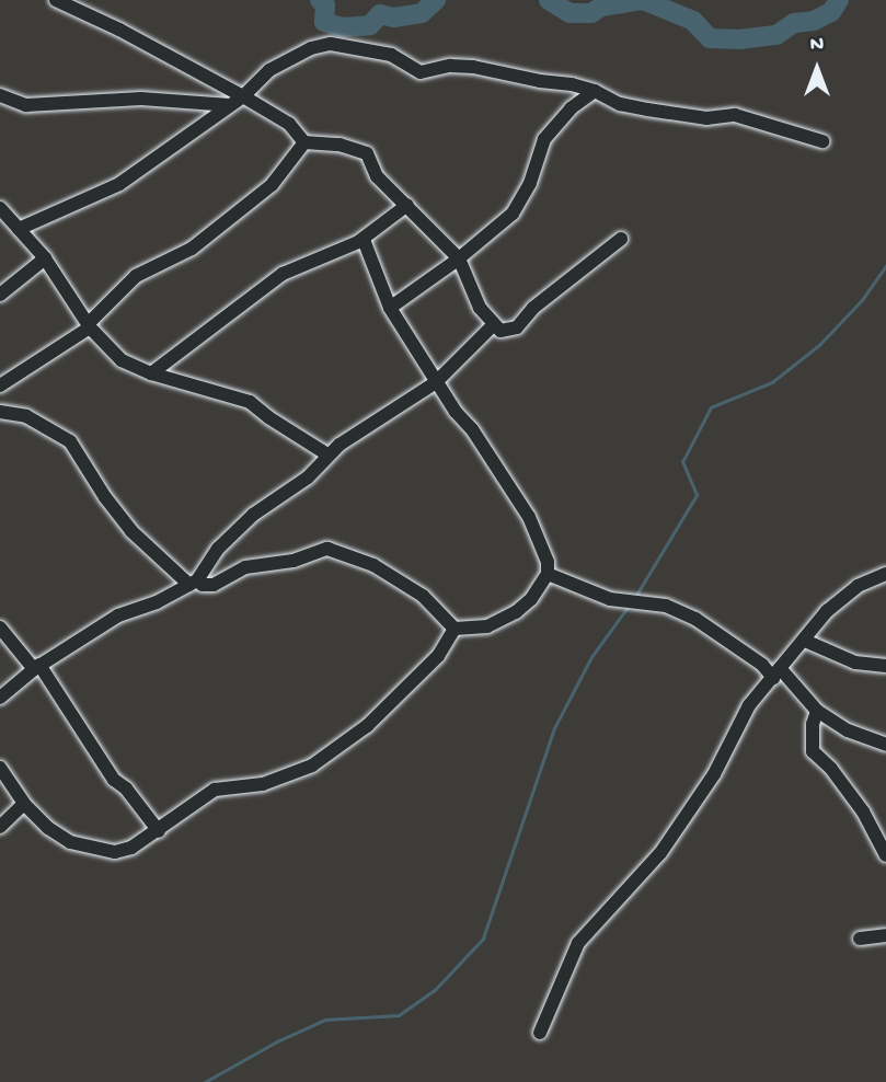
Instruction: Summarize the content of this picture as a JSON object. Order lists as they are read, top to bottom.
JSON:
{
  "north": "top"
}
